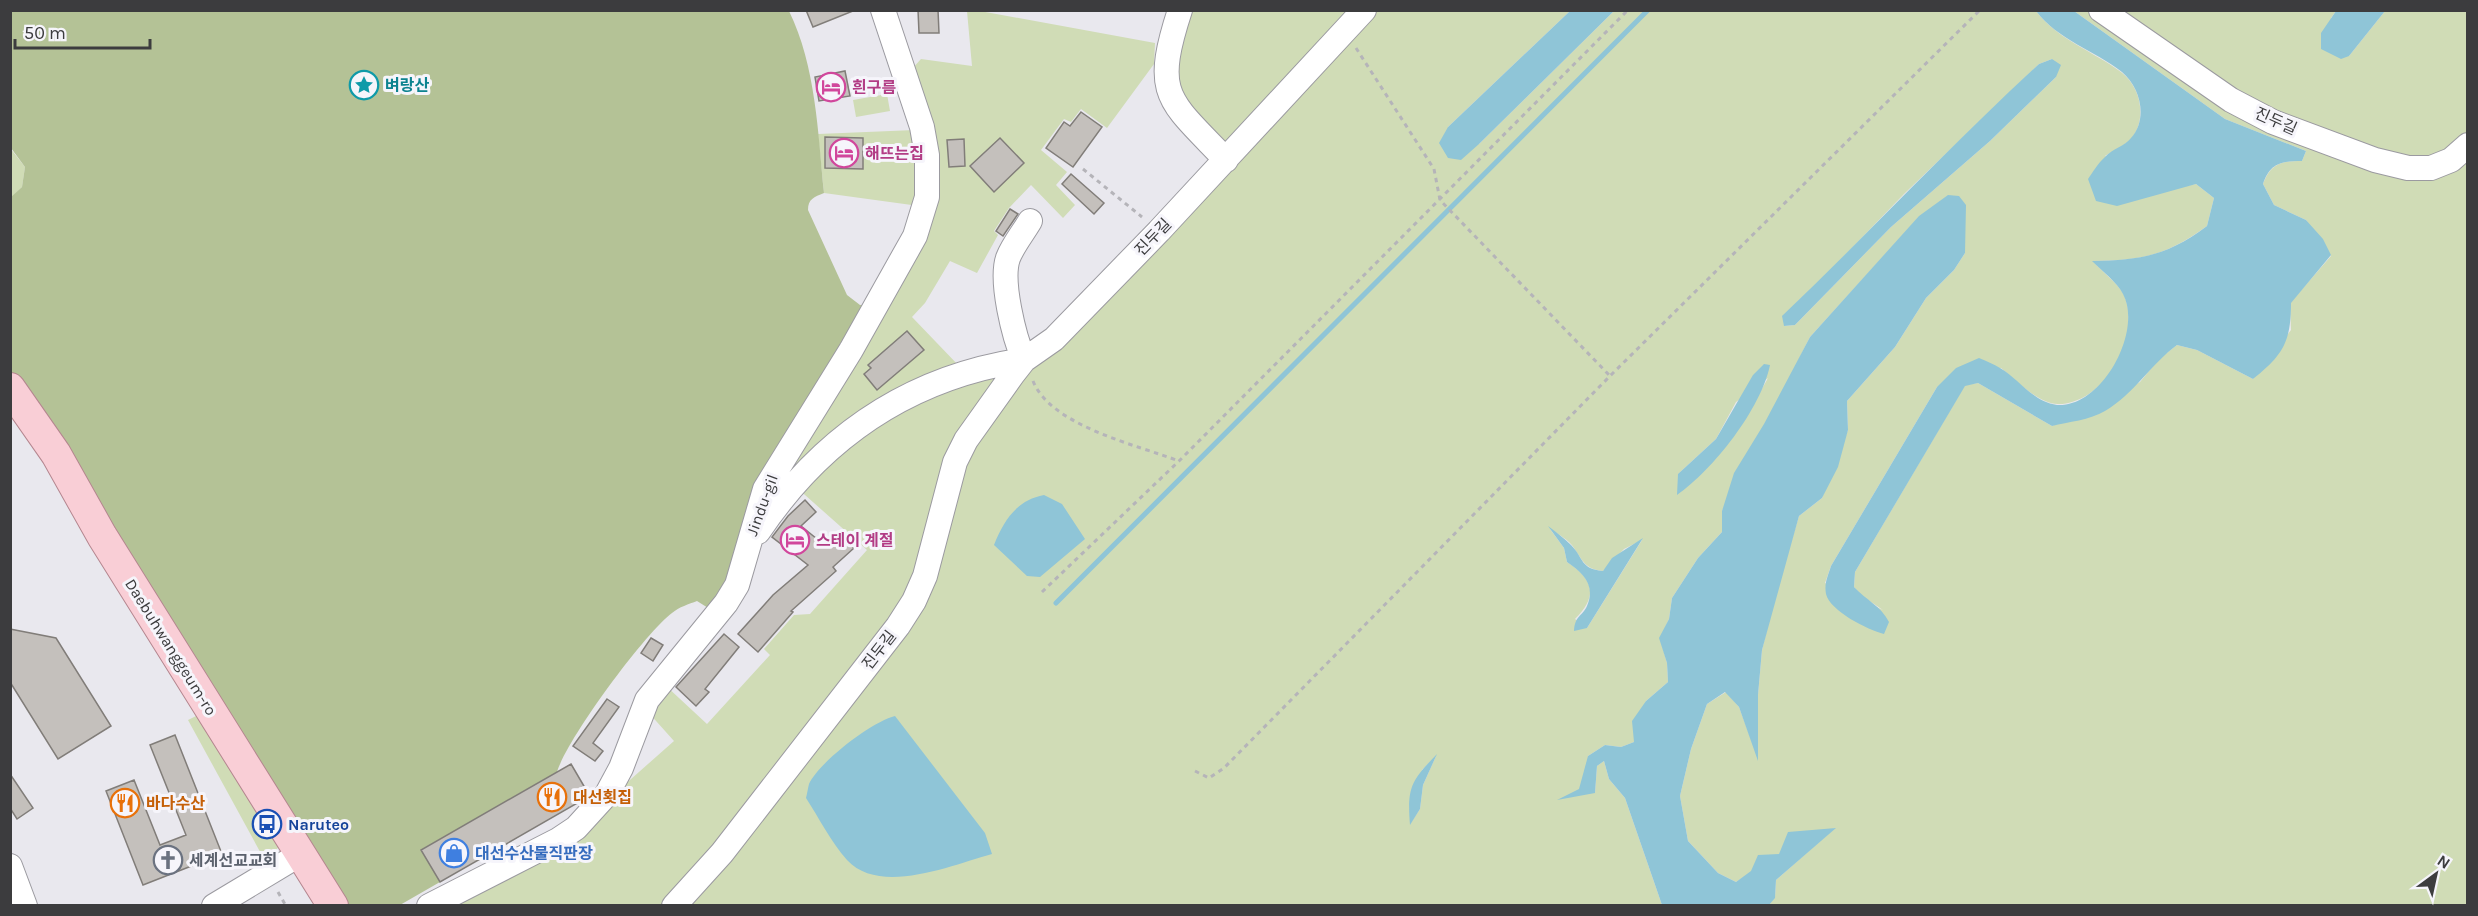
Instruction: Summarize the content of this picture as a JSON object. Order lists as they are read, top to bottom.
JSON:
{
  "streets": {
    "main road": ["Daebuhwanggeum-ro"],
    "street": ["진두길", "Jindu-gil"]
  },
  "crossings": [
    ["진두길", "Jindu-gil"]
  ],
  "places": {
    "place": ["벼랑산"],
    "hotel": ["흰구름", "해뜨는집", "스테이 계절"],
    "restaurant": ["대선횟집", "바다수산"],
    "bus stop": ["Naruteo"],
    "shop": ["대선수산물직판장"],
    "church": ["세계선교교회"]
  },
  "scale_bar": "50 m",
  "north": "top right"
}
